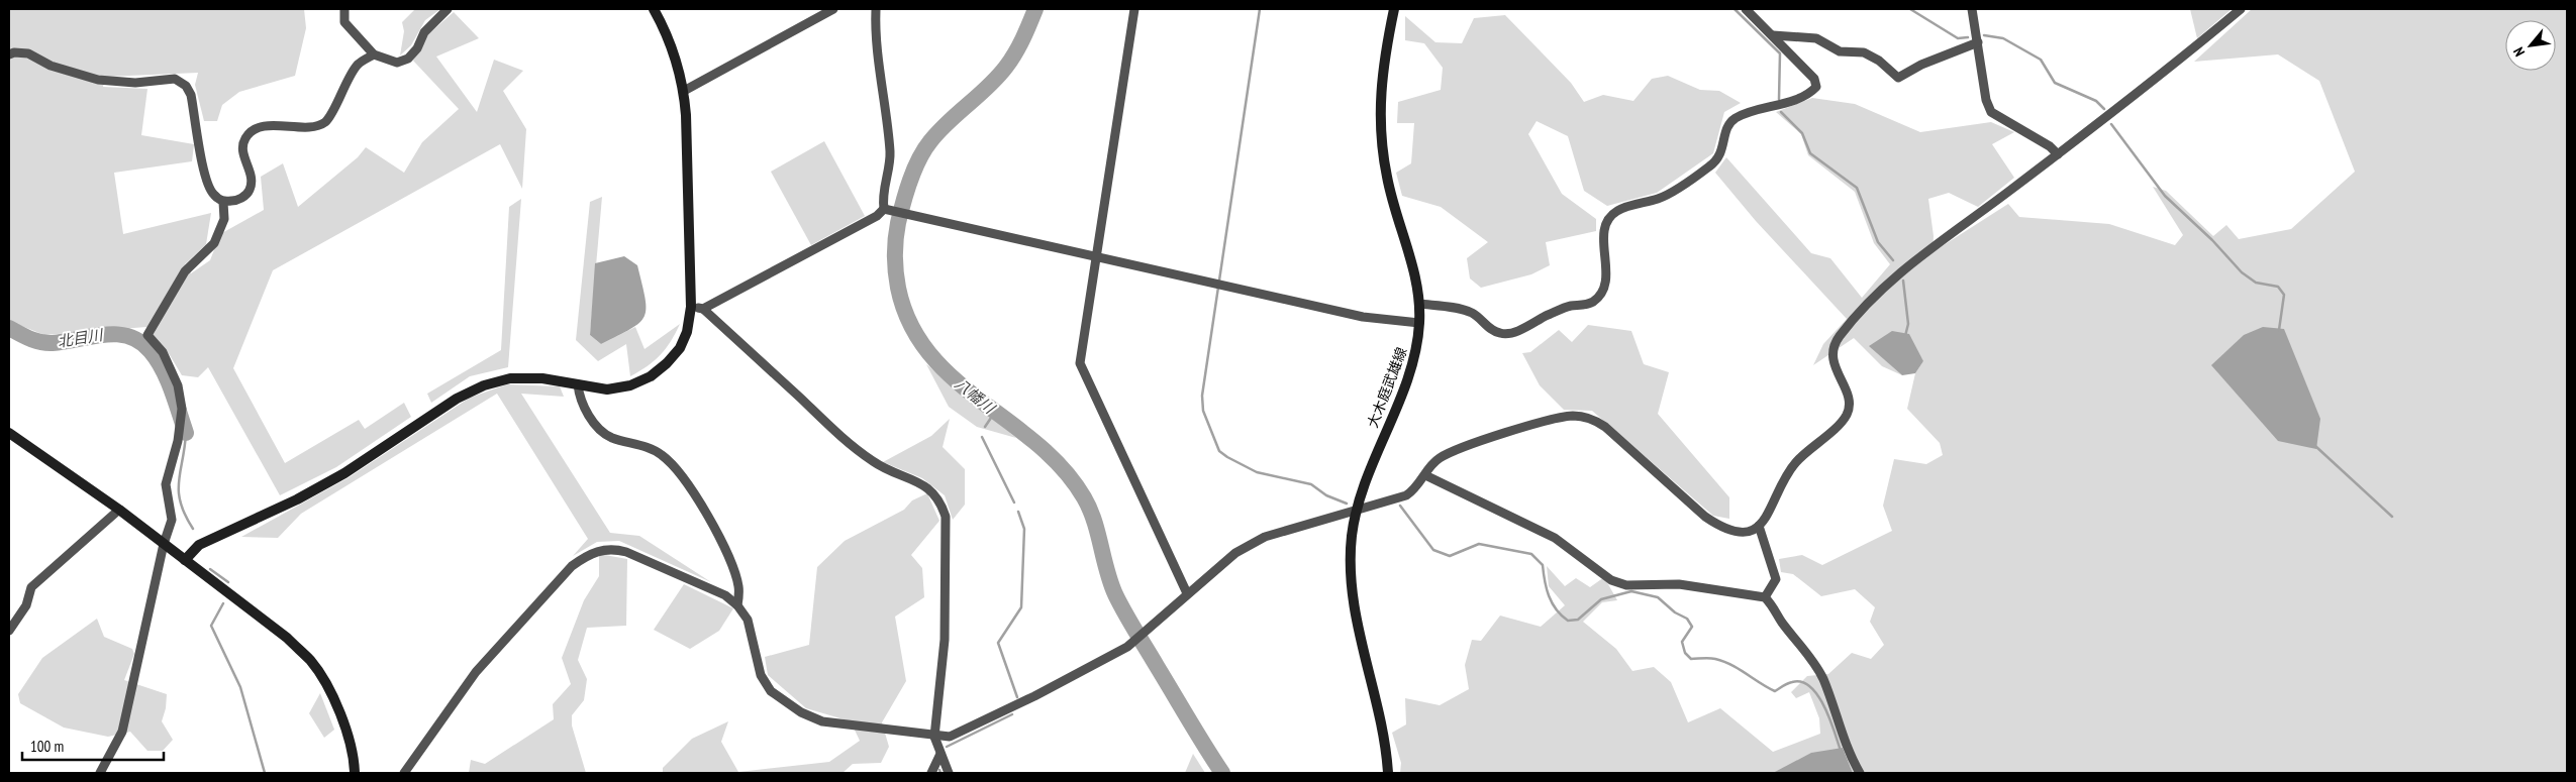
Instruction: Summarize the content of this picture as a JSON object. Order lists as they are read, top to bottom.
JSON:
{
  "streets": {
    "street": ["大木庭武雄線"]
  },
  "water": ["北目川", "八幡川"],
  "scale_bar": "100 m",
  "north": "bottom left"
}
